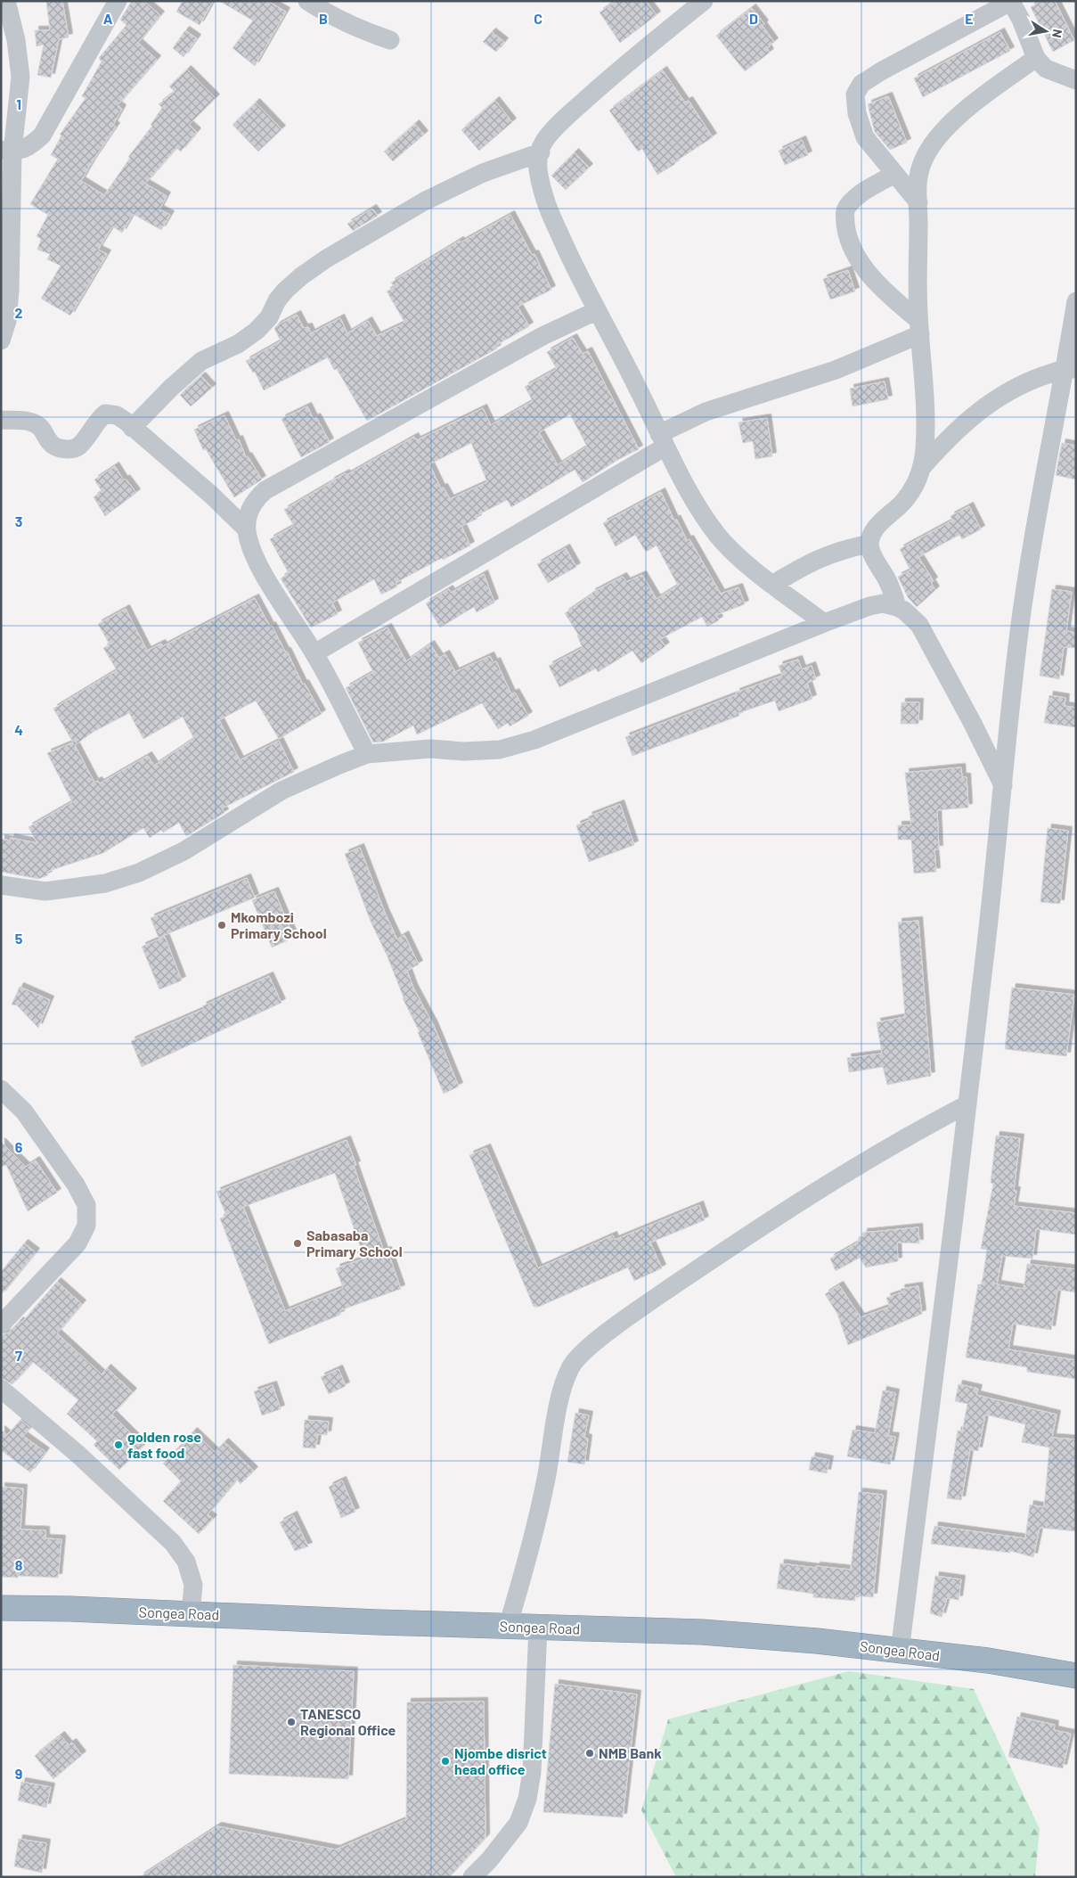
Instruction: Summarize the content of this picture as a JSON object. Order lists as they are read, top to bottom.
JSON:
{
  "streets": {
    "highway": ["Songea Road"]
  },
  "places": [
    "Mkombozi Primary School",
    "Sabasaba Primary School",
    "golden rose fast food",
    "TANESCO Regional Office",
    "NMB Bank",
    "Njombe disrict head office"
  ],
  "north": "right",
  "grid": {
    "columns": [
      "A",
      "B",
      "C",
      "D",
      "E"
    ],
    "rows": [
      "1",
      "2",
      "3",
      "4",
      "5",
      "6",
      "7",
      "8",
      "9"
    ]
  }
}
